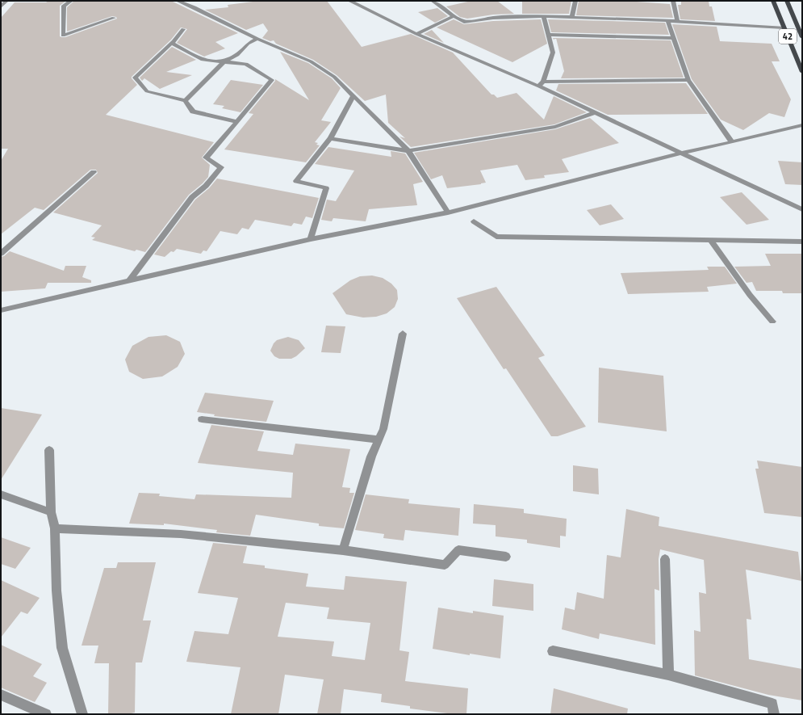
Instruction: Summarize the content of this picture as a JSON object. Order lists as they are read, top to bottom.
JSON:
{
  "streets": {
    "main road": ["42"]
  }
}
